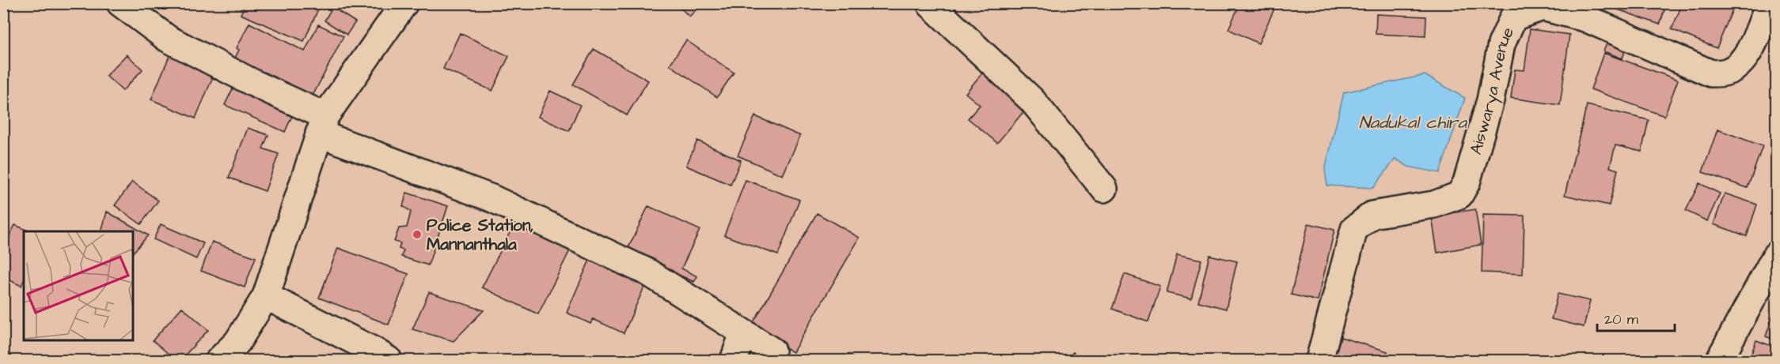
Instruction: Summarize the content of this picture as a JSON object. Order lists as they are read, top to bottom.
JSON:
{
  "streets": {
    "street": ["Aiswarya Avenue"]
  },
  "water": ["Nadukal chira"],
  "places": ["Police Station, Mannanthala"],
  "scale_bar": "20 m"
}
